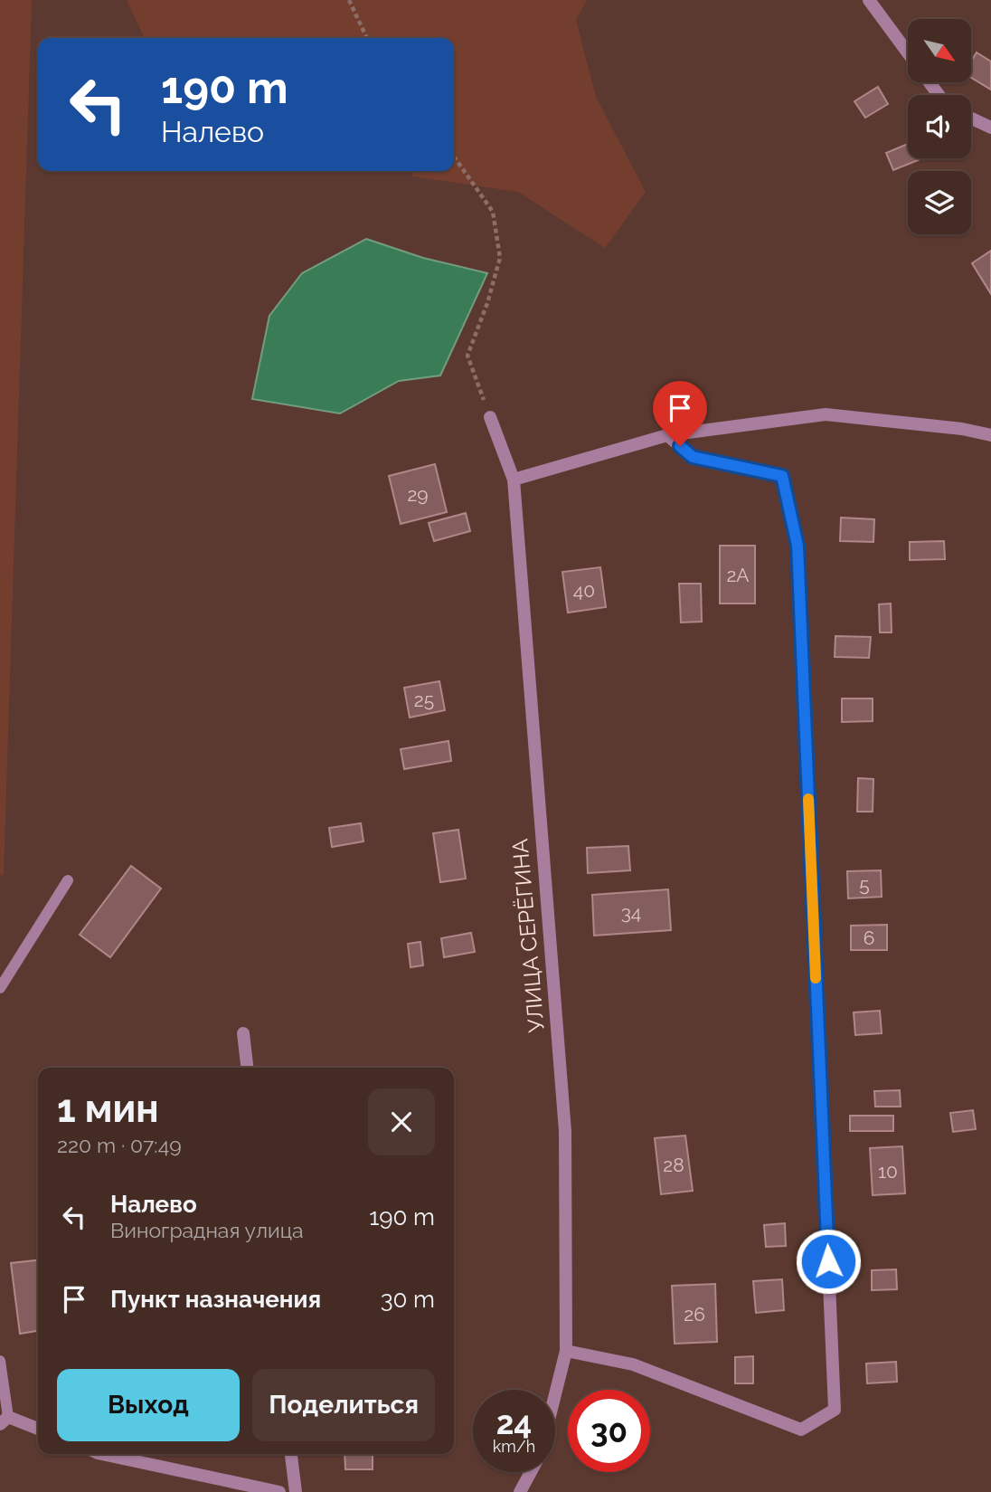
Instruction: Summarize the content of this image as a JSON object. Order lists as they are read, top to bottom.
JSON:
{
  "streets": {
    "street": ["УЛИЦА СЕРЁГИНА"]
  },
  "house_numbers": [
    "29",
    "2А",
    "40",
    "25",
    "5",
    "34",
    "6",
    "28",
    "10",
    "26"
  ],
  "north": "bottom right",
  "page": {
    "turn": ["190 m", "Налево"],
    "heading": ["1 мин", "220 m · 07:49"],
    "list": [
      {
        "name": "Налево",
        "note": "Виноградная улица",
        "value": "190 m"
      },
      {
        "name": "Пункт назначения",
        "value": "30 m"
      }
    ],
    "buttons": ["Выход", "Поделиться"],
    "speed": "24 km/h",
    "limit": "30"
  }
}
